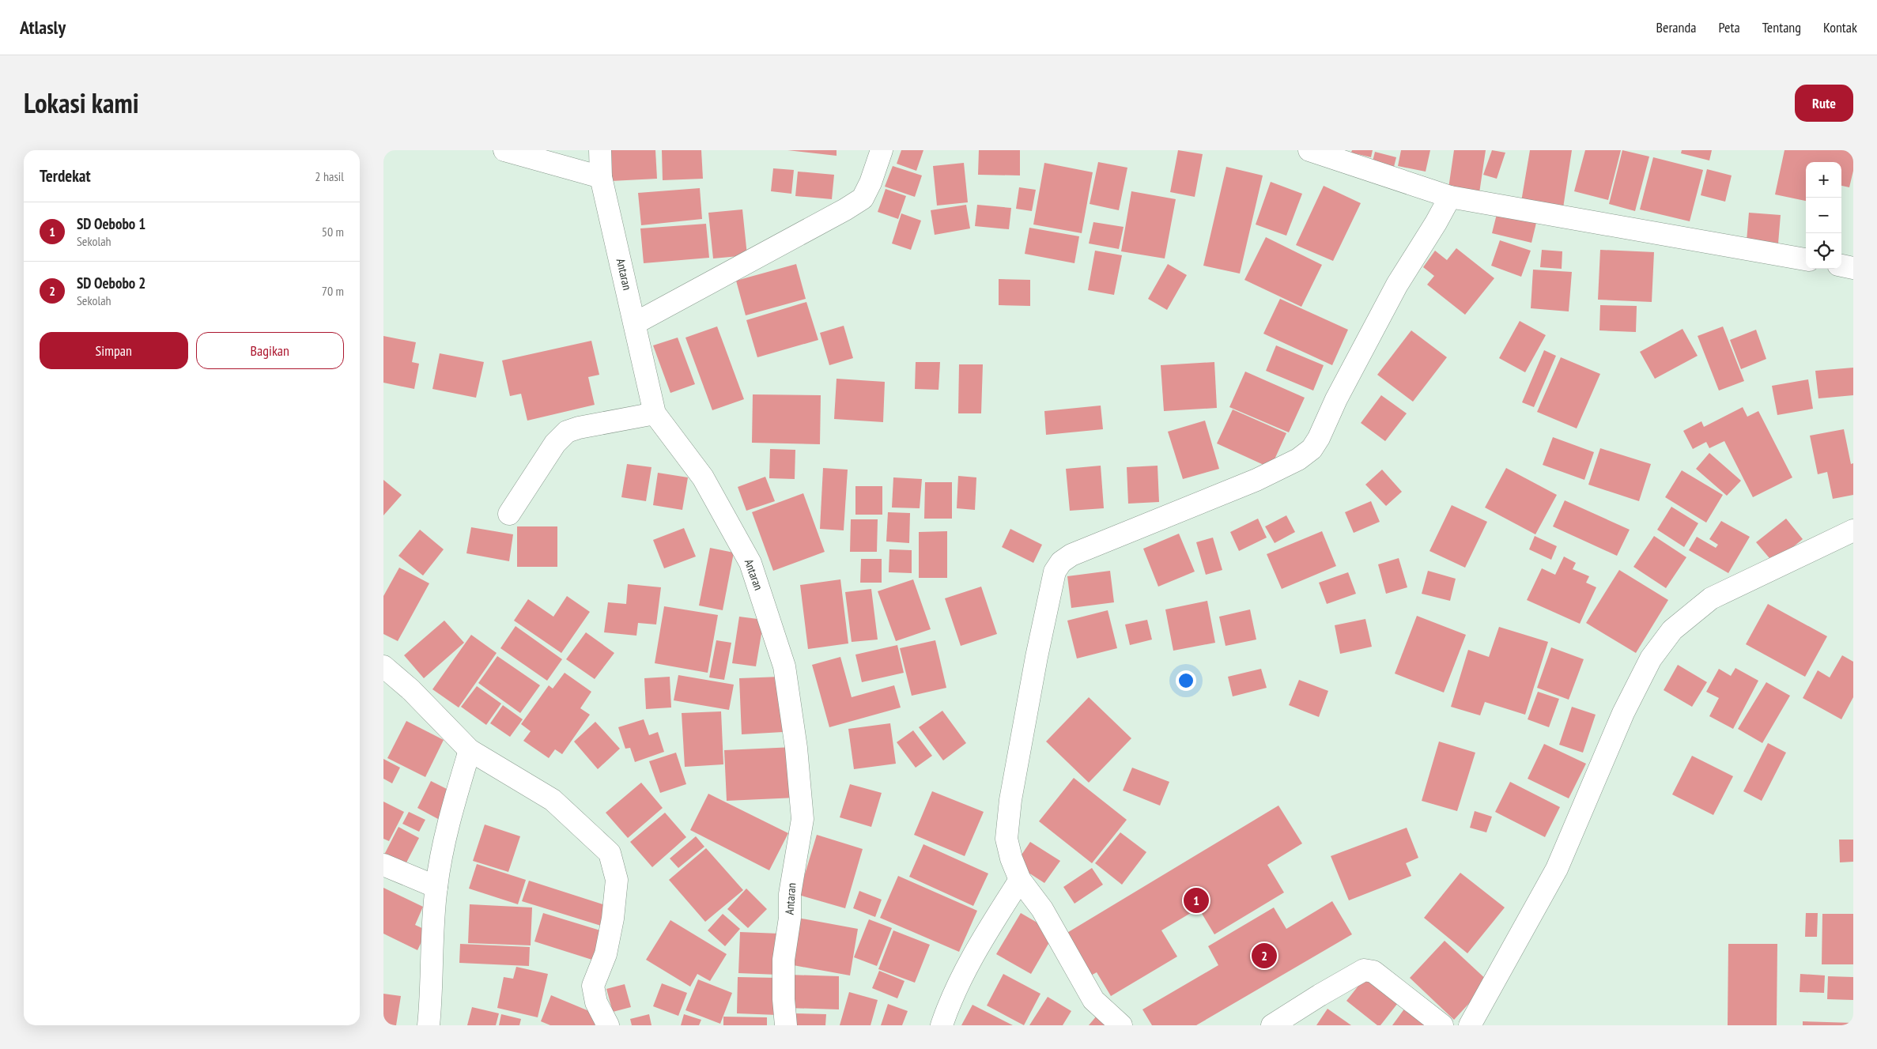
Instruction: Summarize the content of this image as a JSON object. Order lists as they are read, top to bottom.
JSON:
{
  "streets": {
    "street": ["Antaran"]
  },
  "page": {
    "header": "Atlasly",
    "nav": [
      "Beranda",
      "Peta",
      "Tentang",
      "Kontak"
    ],
    "title": "Lokasi kami",
    "buttons": [
      "Rute",
      ["Simpan", "Bagikan"]
    ],
    "heading": ["Terdekat", "2 hasil"],
    "map_buttons": ["+", "−"],
    "list": [
      {
        "mark": "1",
        "name": "SD Oebobo 1",
        "note": "Sekolah",
        "value": "50 m"
      },
      {
        "mark": "2",
        "name": "SD Oebobo 2",
        "note": "Sekolah",
        "value": "70 m"
      }
    ],
    "pins": ["1", "2"]
  }
}
